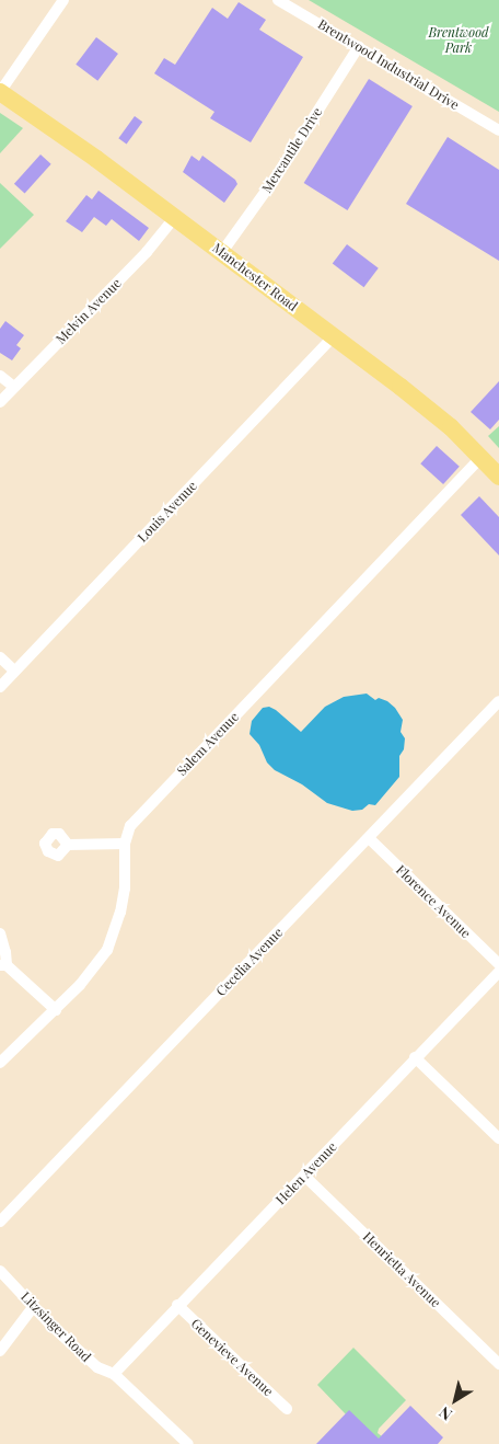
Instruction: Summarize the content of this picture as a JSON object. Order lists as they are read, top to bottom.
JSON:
{
  "streets": {
    "main road": ["Manchester Road"],
    "street": [
      "Brentwood Industrial Drive",
      "Mercantile Drive",
      "Melvin Avenue",
      "Louis Avenue",
      "Salem Avenue",
      "Florence Avenue",
      "Cecelia Avenue",
      "Helen Avenue",
      "Henrietta Avenue",
      "Litzsinger Road",
      "Genevieve Avenue"
    ]
  },
  "crossings": [
    ["Brentwood Industrial Drive", "Mercantile Drive"],
    ["Mercantile Drive", "Manchester Road"],
    ["Manchester Road", "Melvin Avenue"],
    ["Manchester Road", "Louis Avenue"],
    ["Manchester Road", "Salem Avenue"],
    ["Florence Avenue", "Cecelia Avenue"],
    ["Helen Avenue", "Henrietta Avenue"],
    ["Helen Avenue", "Litzsinger Road"],
    ["Helen Avenue", "Genevieve Avenue"]
  ],
  "parks": ["Brentwood Park"],
  "north": "bottom left"
}
